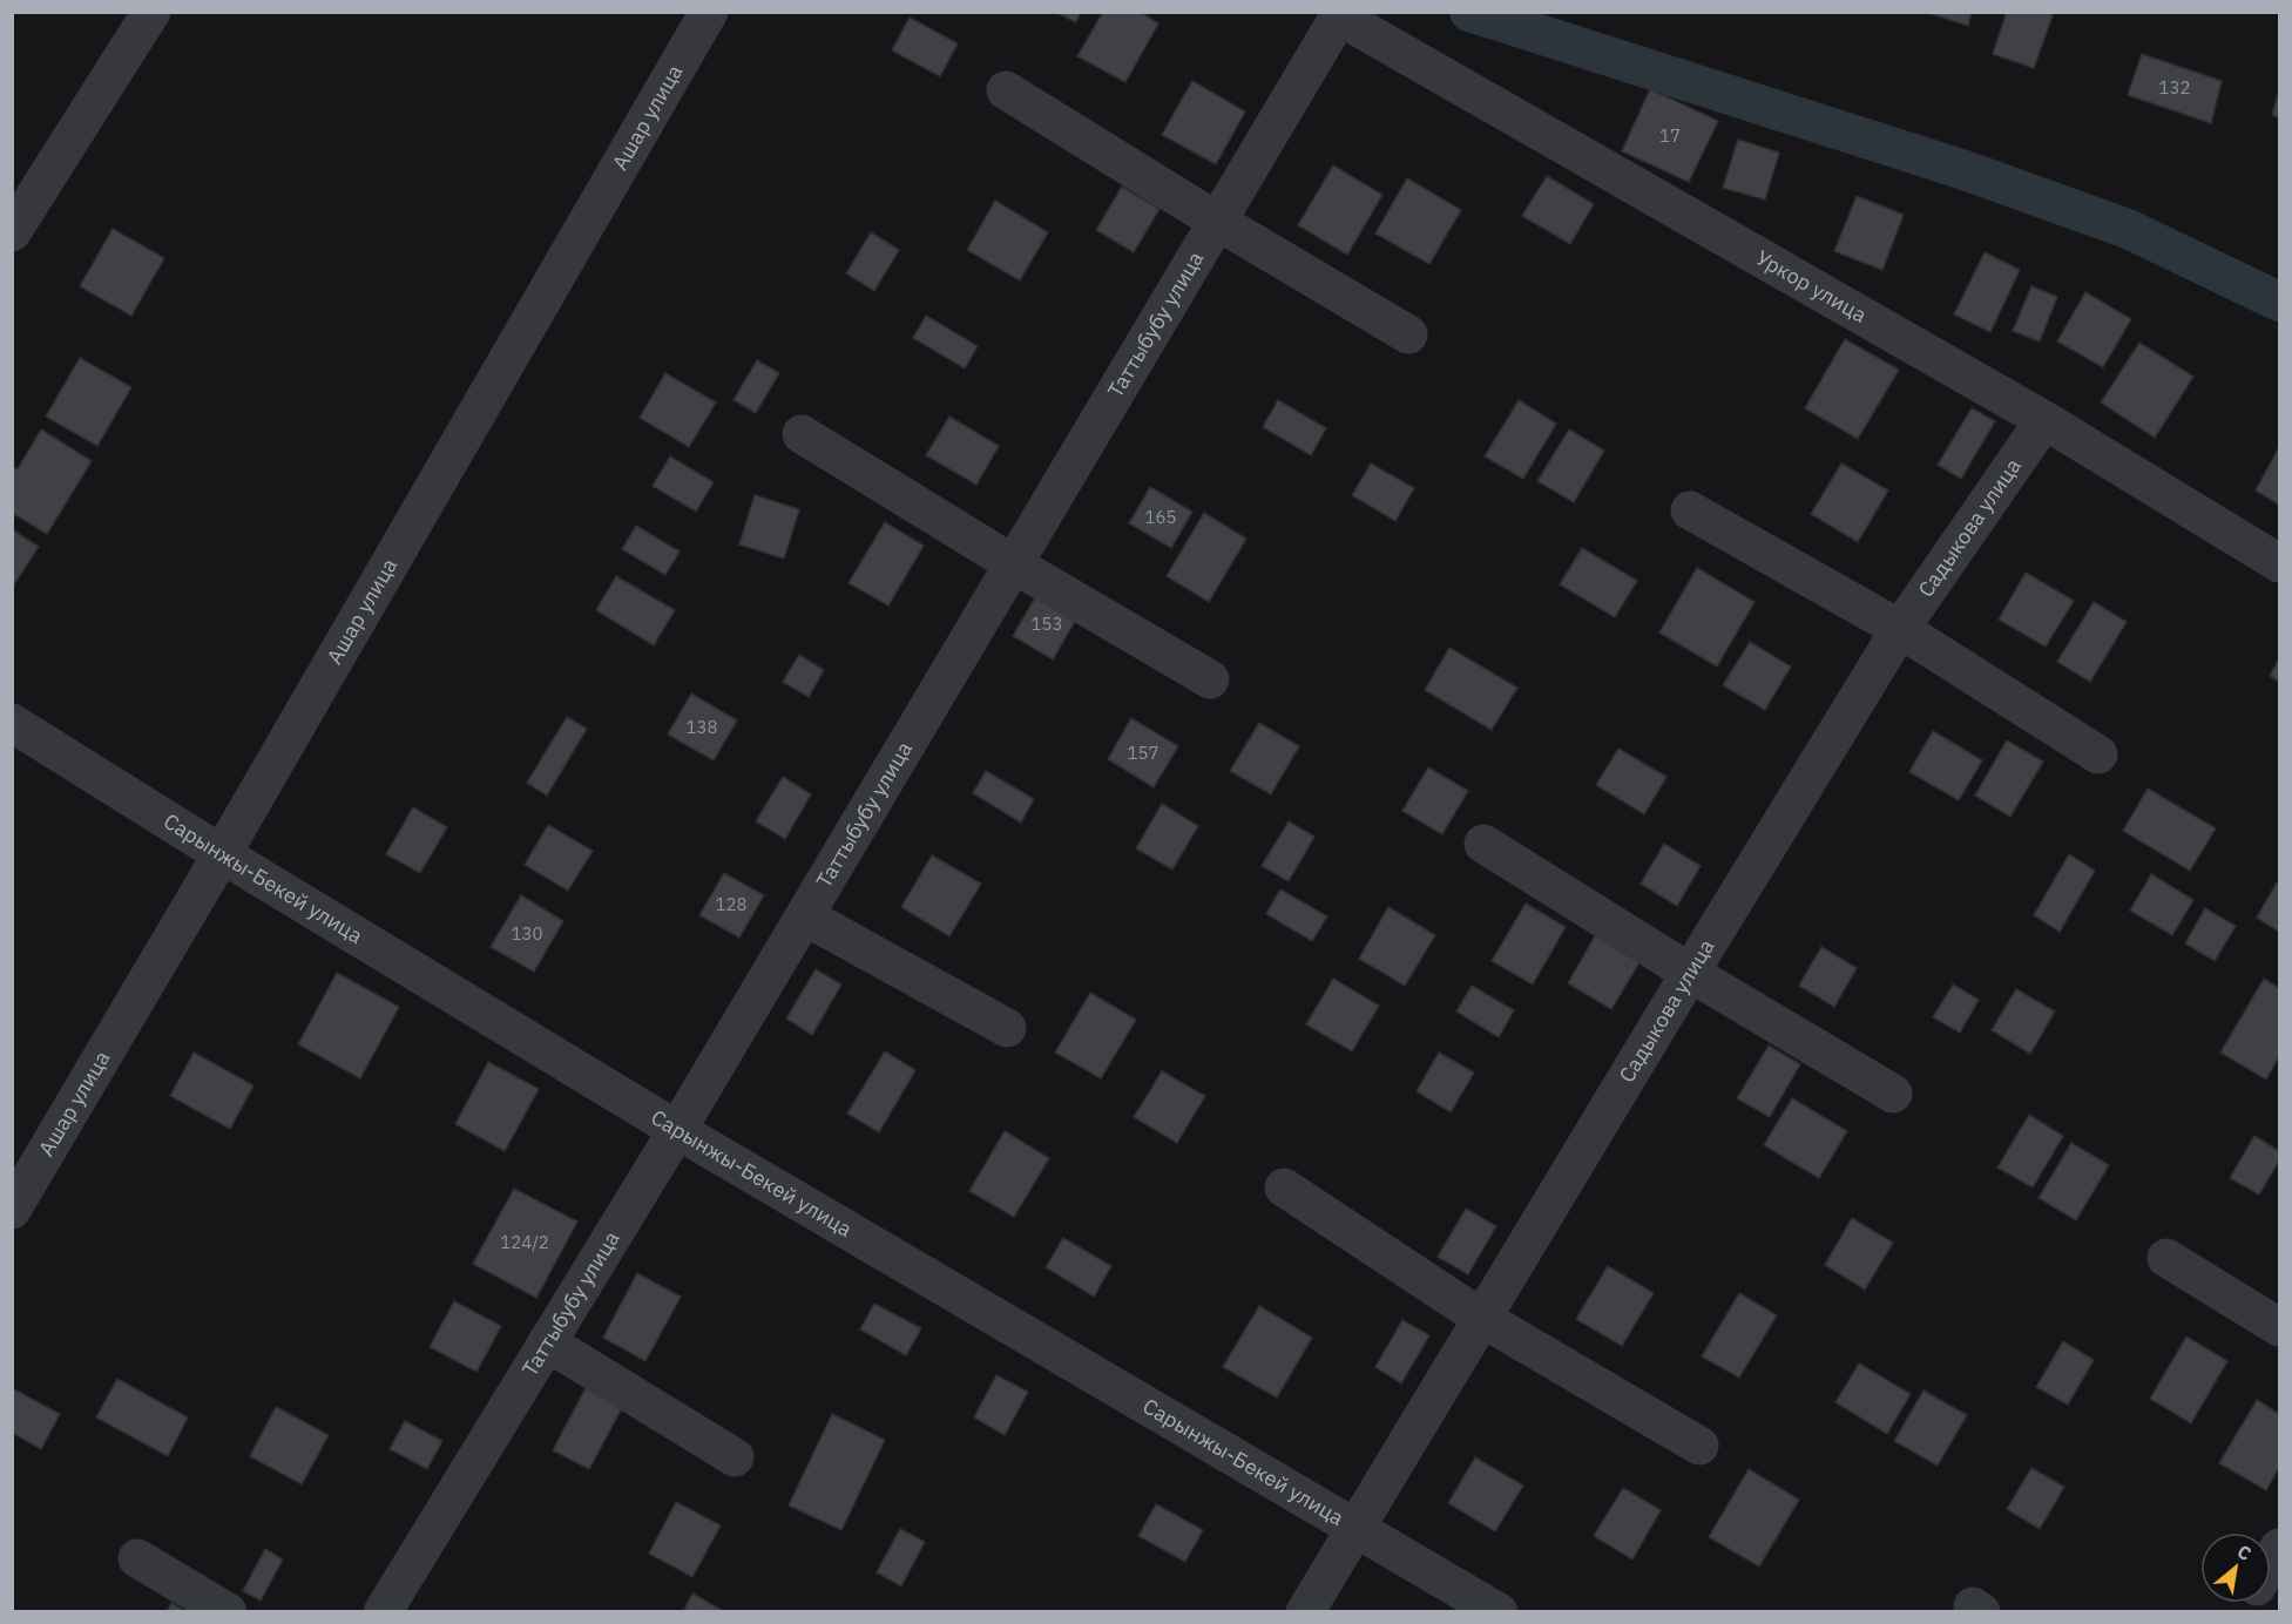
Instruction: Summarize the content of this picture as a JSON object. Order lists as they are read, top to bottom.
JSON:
{
  "streets": {
    "street": [
      "Ашар улица",
      "Уркор улица",
      "Таттыбубу улица",
      "Садыкова улица",
      "Сарынжы-Бекей улица"
    ]
  },
  "crossings": [
    ["Ашар улица", "Сарынжы-Бекей улица"],
    ["Уркор улица", "Таттыбубу улица"],
    ["Уркор улица", "Садыкова улица"],
    ["Таттыбубу улица", "Сарынжы-Бекей улица"],
    ["Садыкова улица", "Сарынжы-Бекей улица"]
  ],
  "house_numbers": [
    "132",
    "17",
    "165",
    "153",
    "138",
    "157",
    "128",
    "130",
    "124/2"
  ],
  "north": "top right"
}
